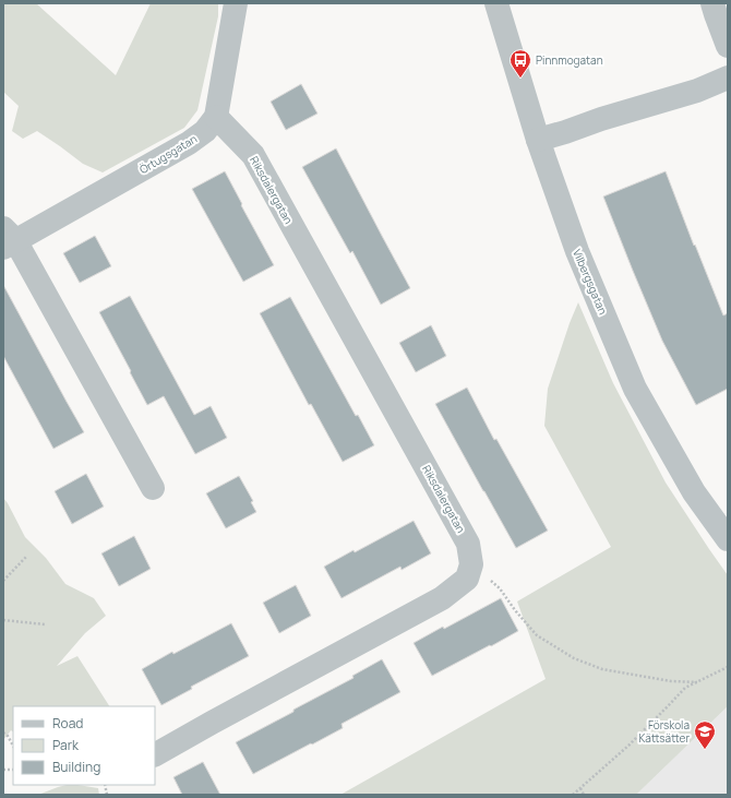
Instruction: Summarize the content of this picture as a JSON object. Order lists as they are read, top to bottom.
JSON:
{
  "streets": {
    "street": ["Örtugsgatan", "Riksdalergatan", "Vilbergsgatan"]
  },
  "crossings": [
    ["Örtugsgatan", "Riksdalergatan"]
  ],
  "places": {
    "bus stop": ["Pinnmogatan"],
    "school or university": ["Förskola Kättsätter"]
  },
  "legend": ["Road", "Park", "Building"]
}
